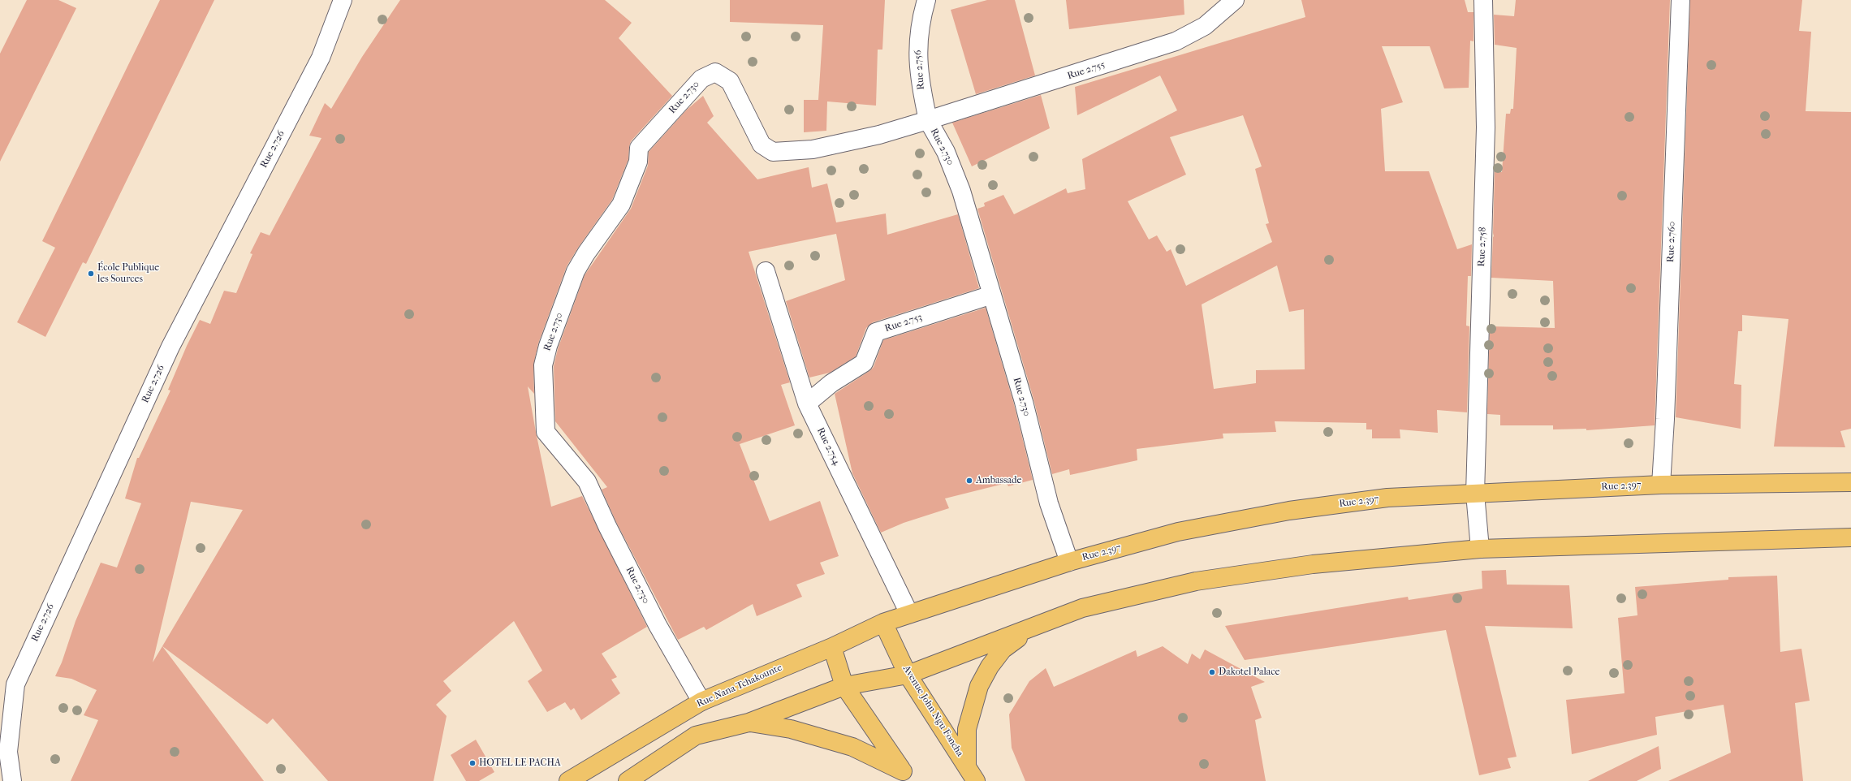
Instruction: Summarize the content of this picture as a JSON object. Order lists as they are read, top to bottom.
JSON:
{
  "streets": {
    "main road": ["Rue 2.397", "Rue Nana Tchakounte", "Avenue John Ngu Foncha"],
    "street": [
      "Rue 2.756",
      "Rue 2.755",
      "Rue 2.730",
      "Rue 2.726",
      "Rue 2.760",
      "Rue 2.758",
      "Rue 2.753",
      "Rue 2.754"
    ]
  },
  "crossings": [
    ["Rue 2.756", "Rue 2.755"],
    ["Rue 2.756", "Rue 2.730"],
    ["Rue 2.755", "Rue 2.730"],
    ["Rue 2.730", "Rue 2.753"],
    ["Rue 2.730", "Rue 2.397"],
    ["Rue 2.730", "Rue Nana Tchakounte"],
    ["Rue 2.760", "Rue 2.397"],
    ["Rue 2.758", "Rue 2.397"],
    ["Rue 2.753", "Rue 2.754"],
    ["Rue 2.754", "Rue 2.397"],
    ["Rue 2.397", "Rue Nana Tchakounte"],
    ["Rue 2.397", "Avenue John Ngu Foncha"],
    ["Rue Nana Tchakounte", "Avenue John Ngu Foncha"]
  ],
  "places": [
    "École Publique les Sources",
    "Ambassade",
    "Dakotel Palace",
    "HOTEL LE PACHA"
  ]
}
